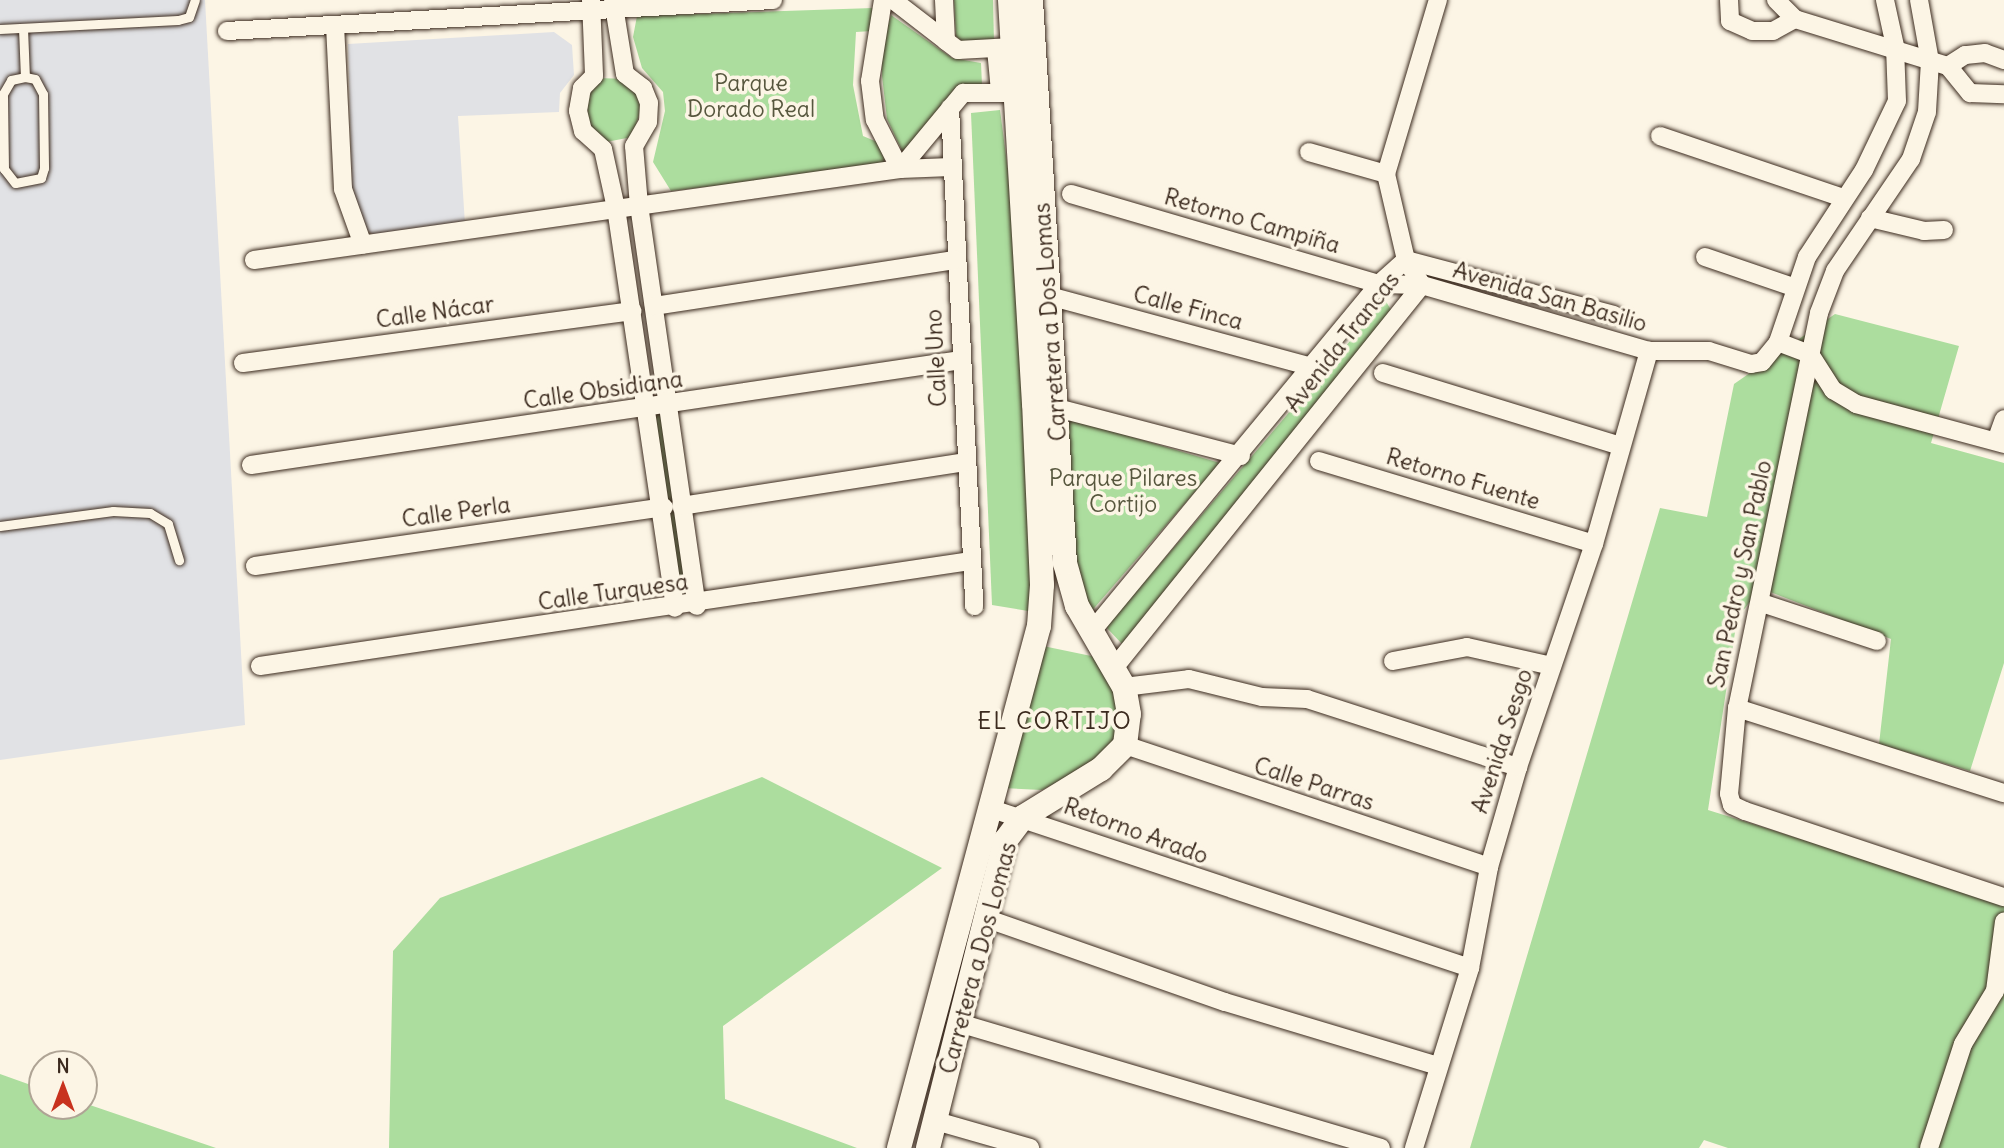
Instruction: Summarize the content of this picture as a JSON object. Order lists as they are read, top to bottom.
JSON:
{
  "streets": {
    "main road": ["Carretera a Dos Lomas"],
    "street": [
      "Retorno Campiña",
      "Avenida San Basilio",
      "Calle Finca",
      "Calle Nácar",
      "Avenida Trancas",
      "Calle Uno",
      "Calle Obsidiana",
      "Retorno Fuente",
      "Calle Perla",
      "San Pedro y San Pablo",
      "Calle Turquesa",
      "Avenida Sesgo",
      "Calle Parras",
      "Retorno Arado"
    ]
  },
  "crossings": [
    ["Retorno Campiña", "Avenida San Basilio"],
    ["Retorno Campiña", "Avenida Trancas"],
    ["Avenida San Basilio", "Avenida Trancas"],
    ["Avenida San Basilio", "Avenida Sesgo"],
    ["Calle Finca", "Carretera a Dos Lomas"],
    ["Calle Finca", "Avenida Trancas"],
    ["Carretera a Dos Lomas", "Avenida Trancas"],
    ["Carretera a Dos Lomas", "Calle Parras"],
    ["Carretera a Dos Lomas", "Retorno Arado"],
    ["Calle Uno", "Calle Obsidiana"],
    ["Calle Uno", "Calle Perla"],
    ["Calle Uno", "Calle Turquesa"],
    ["Retorno Fuente", "Avenida Sesgo"],
    ["Avenida Sesgo", "Calle Parras"],
    ["Avenida Sesgo", "Retorno Arado"]
  ],
  "districts": ["EL CORTIJO"],
  "parks": ["Parque Dorado Real", "Parque Pilares Cortijo"],
  "north": "top"
}
